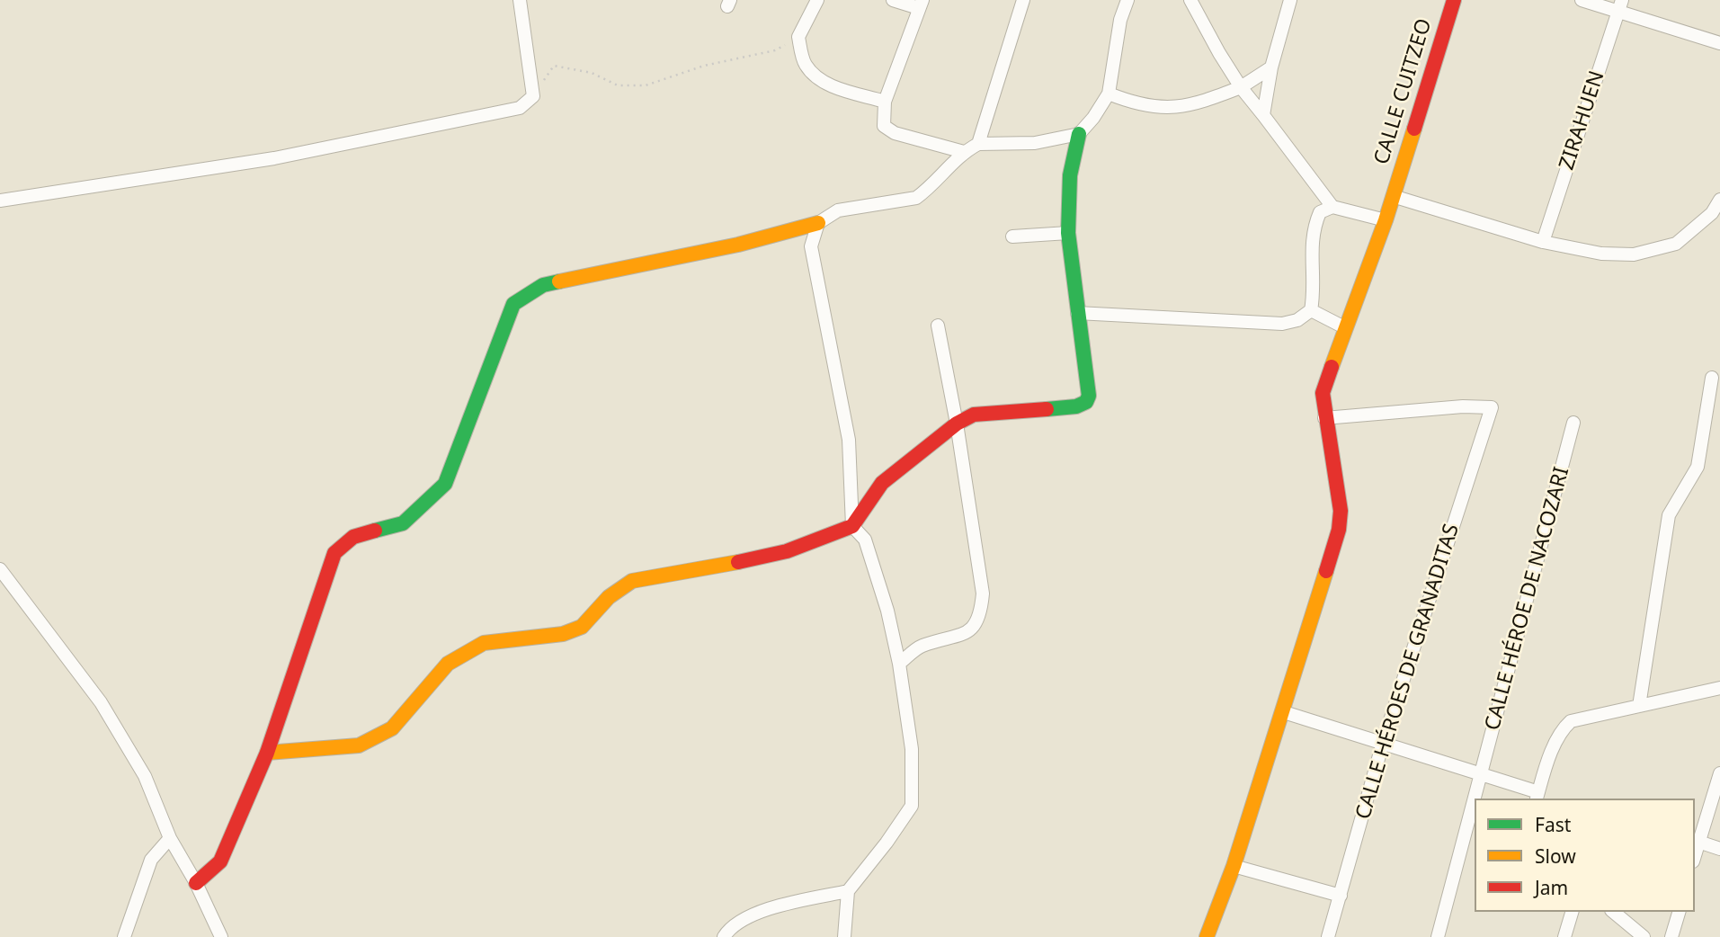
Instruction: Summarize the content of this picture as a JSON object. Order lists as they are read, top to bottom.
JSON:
{
  "streets": {
    "street": [
      "CALLE CUITZEO",
      "ZIRAHUEN",
      "CALLE HÉROE DE NACOZARI",
      "CALLE HÉROES DE GRANADITAS"
    ]
  },
  "crossings": [
    ["CALLE CUITZEO", "CALLE HÉROES DE GRANADITAS"]
  ],
  "legend": ["Fast", "Slow", "Jam"]
}
